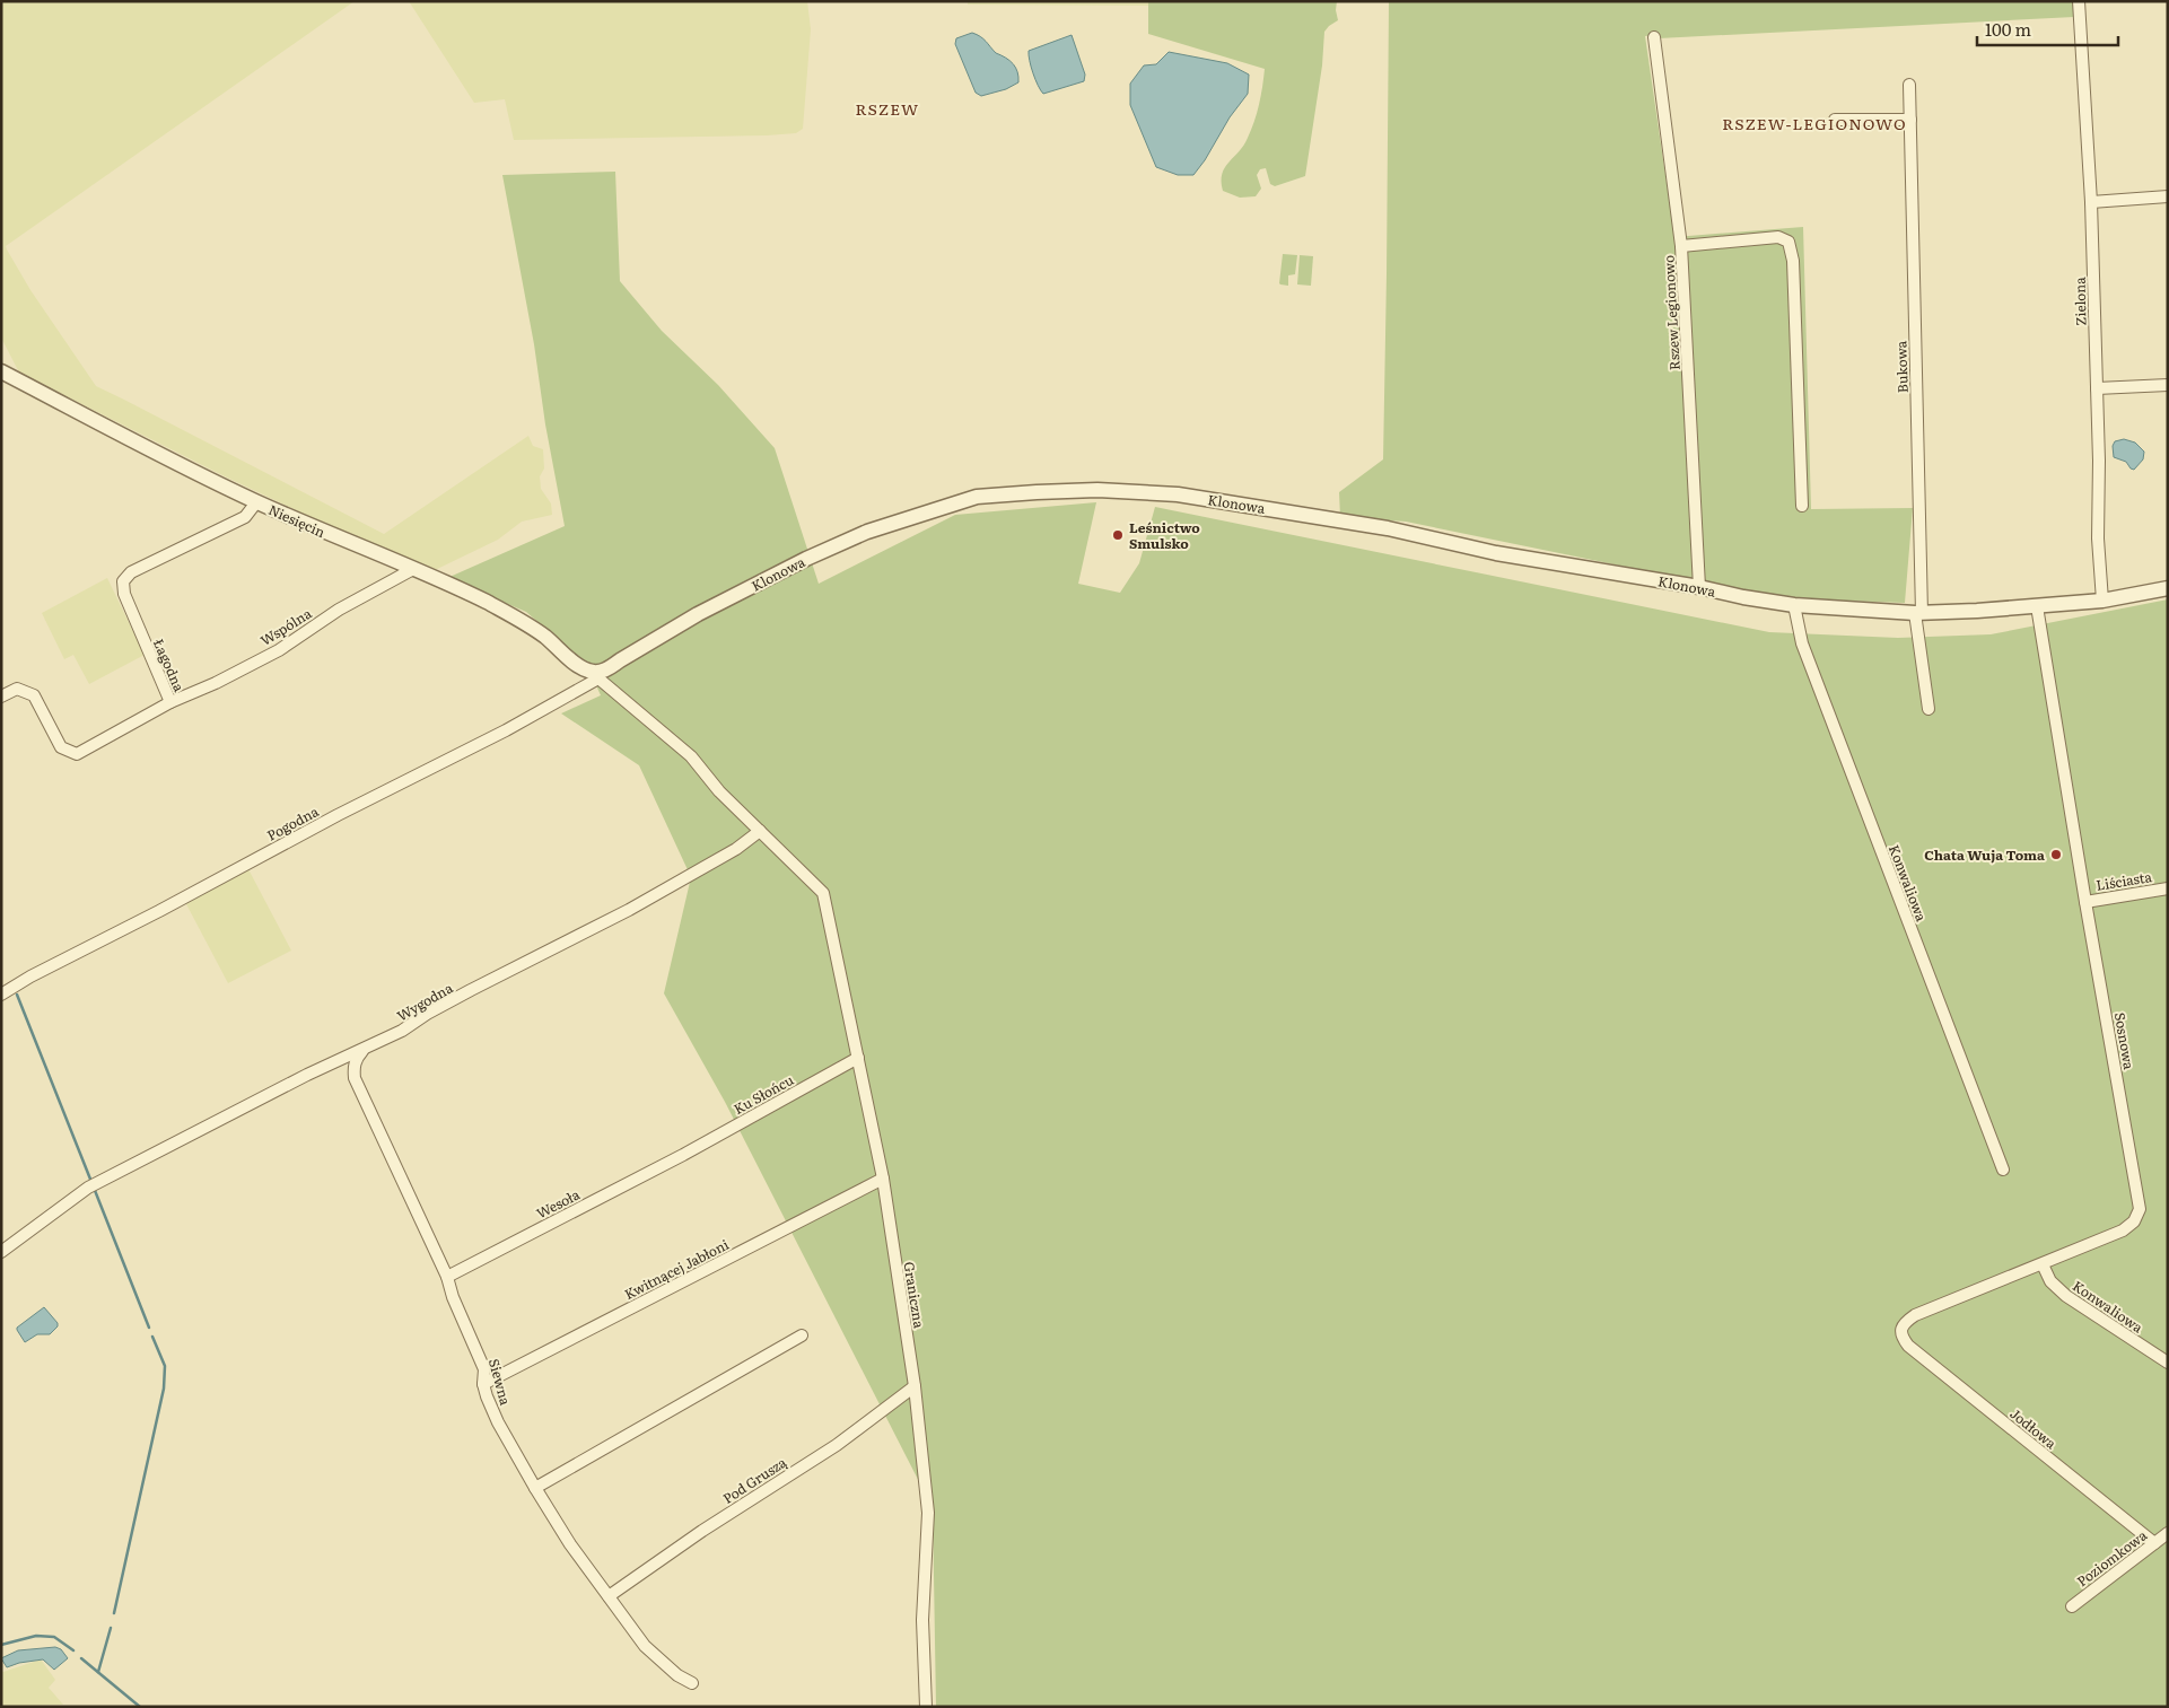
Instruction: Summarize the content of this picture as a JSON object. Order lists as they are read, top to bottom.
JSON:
{
  "streets": {
    "street": [
      "Zielona",
      "Rszew Legionowo",
      "Bukowa",
      "Klonowa",
      "Niesięcin",
      "Wspólna",
      "Łagodna",
      "Pogodna",
      "Liściasta",
      "Konwaliowa",
      "Wygodna",
      "Sosnowa",
      "Ku Słońcu",
      "Wesoła",
      "Kwitnącej Jabłoni",
      "Graniczna",
      "Siewna",
      "Jodłowa",
      "Pod Gruszą",
      "Poziomkowa"
    ]
  },
  "crossings": [
    ["Zielona", "Klonowa"],
    ["Rszew Legionowo", "Klonowa"],
    ["Bukowa", "Klonowa"],
    ["Klonowa", "Niesięcin"],
    ["Klonowa", "Pogodna"],
    ["Klonowa", "Konwaliowa"],
    ["Klonowa", "Sosnowa"],
    ["Niesięcin", "Wspólna"],
    ["Niesięcin", "Łagodna"],
    ["Niesięcin", "Pogodna"],
    ["Wspólna", "Łagodna"],
    ["Liściasta", "Sosnowa"],
    ["Konwaliowa", "Sosnowa"],
    ["Wygodna", "Graniczna"],
    ["Wygodna", "Siewna"],
    ["Sosnowa", "Jodłowa"],
    ["Ku Słońcu", "Wesoła"],
    ["Ku Słońcu", "Graniczna"],
    ["Wesoła", "Siewna"],
    ["Kwitnącej Jabłoni", "Graniczna"],
    ["Kwitnącej Jabłoni", "Siewna"],
    ["Graniczna", "Pod Gruszą"],
    ["Siewna", "Pod Gruszą"],
    ["Jodłowa", "Poziomkowa"]
  ],
  "districts": ["RSZEW", "RSZEW-LEGIONOWO"],
  "places": ["Leśnictwo Smulsko", "Chata Wuja Toma"],
  "scale_bar": "100 m"
}
